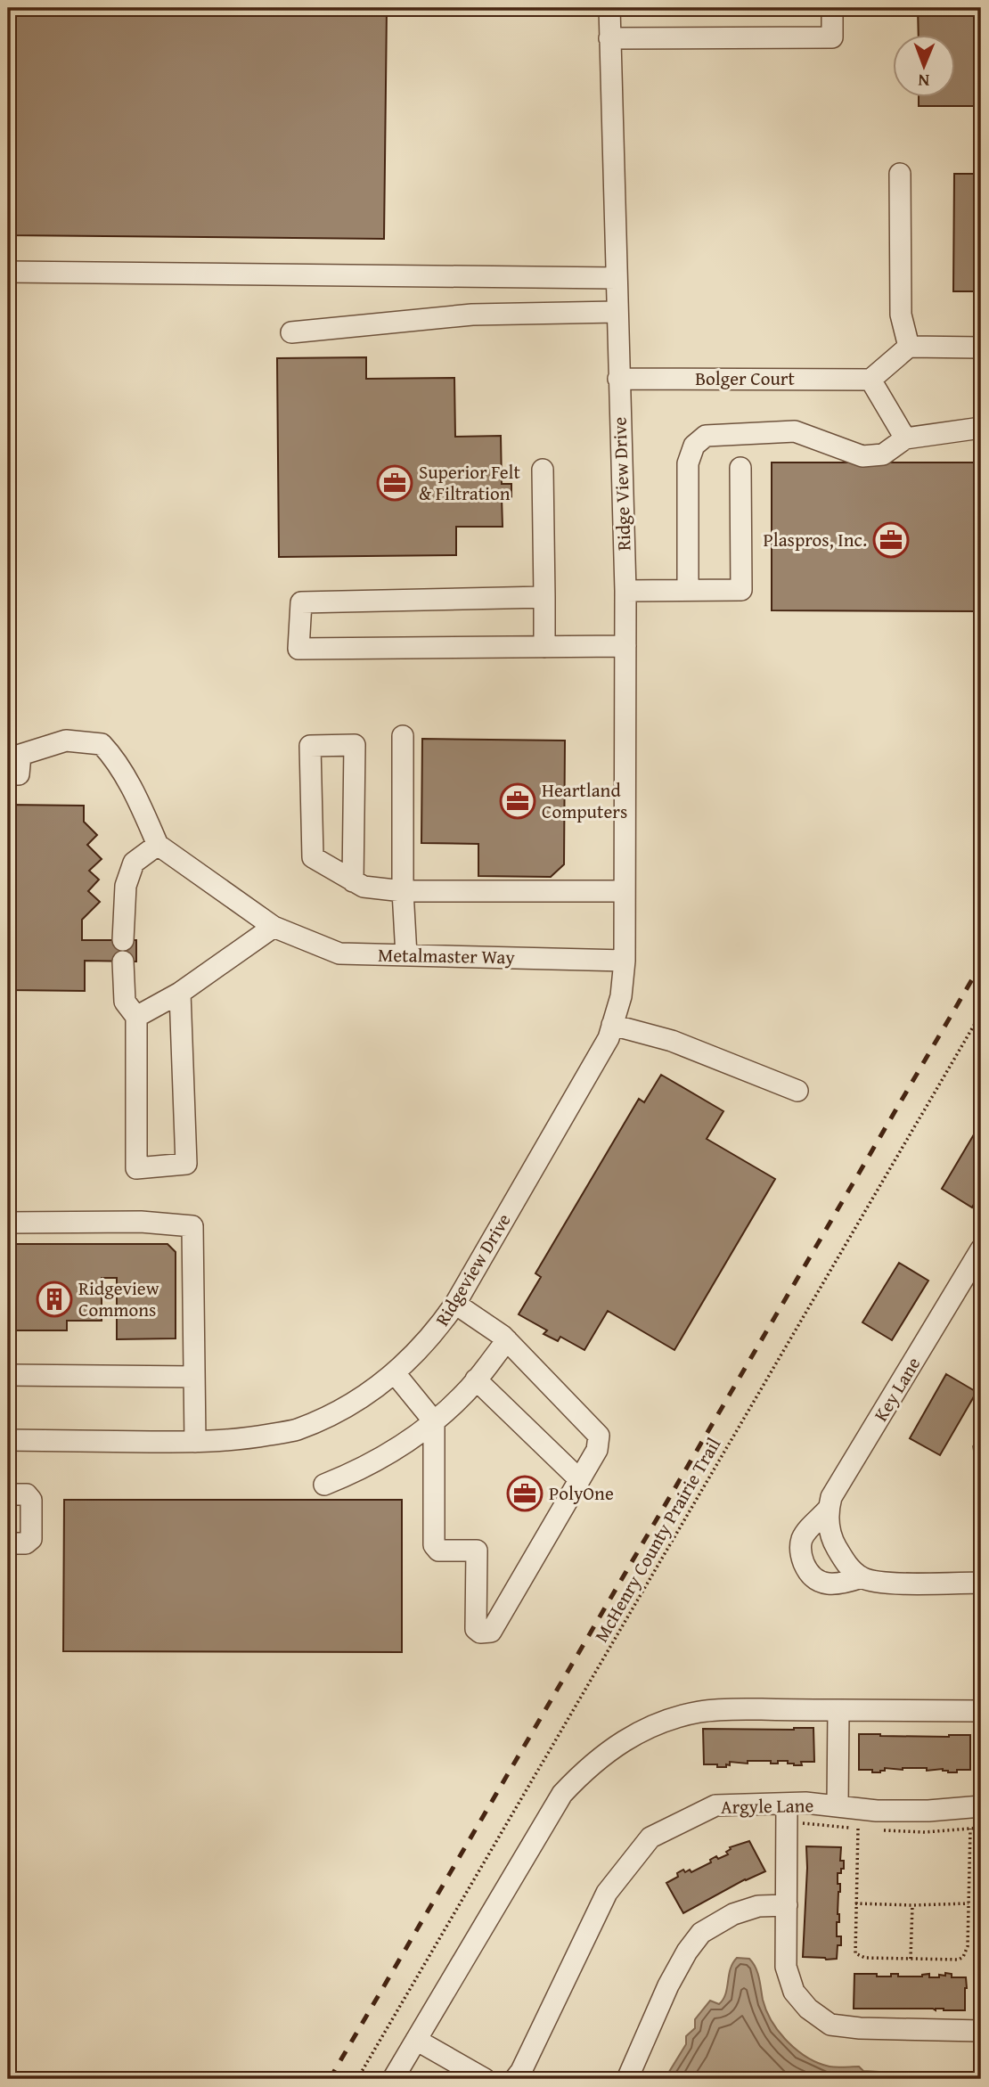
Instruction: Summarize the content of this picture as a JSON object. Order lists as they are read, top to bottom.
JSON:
{
  "streets": {
    "street": [
      "Bolger Court",
      "Ridge View Drive",
      "Metalmaster Way",
      "Ridgeview Drive",
      "Key Lane",
      "Argyle Lane"
    ],
    "path": ["McHenry County Prairie Trail"]
  },
  "crossings": [
    ["Bolger Court", "Ridge View Drive"],
    ["Ridge View Drive", "Metalmaster Way"],
    ["Ridge View Drive", "Ridgeview Drive"],
    ["Metalmaster Way", "Ridgeview Drive"]
  ],
  "places": {
    "office": [
      "Superior Felt & Filtration",
      "Plaspros, Inc.",
      "Heartland Computers",
      "PolyOne"
    ],
    "building": ["Ridgeview Commons"]
  },
  "north": "bottom"
}
